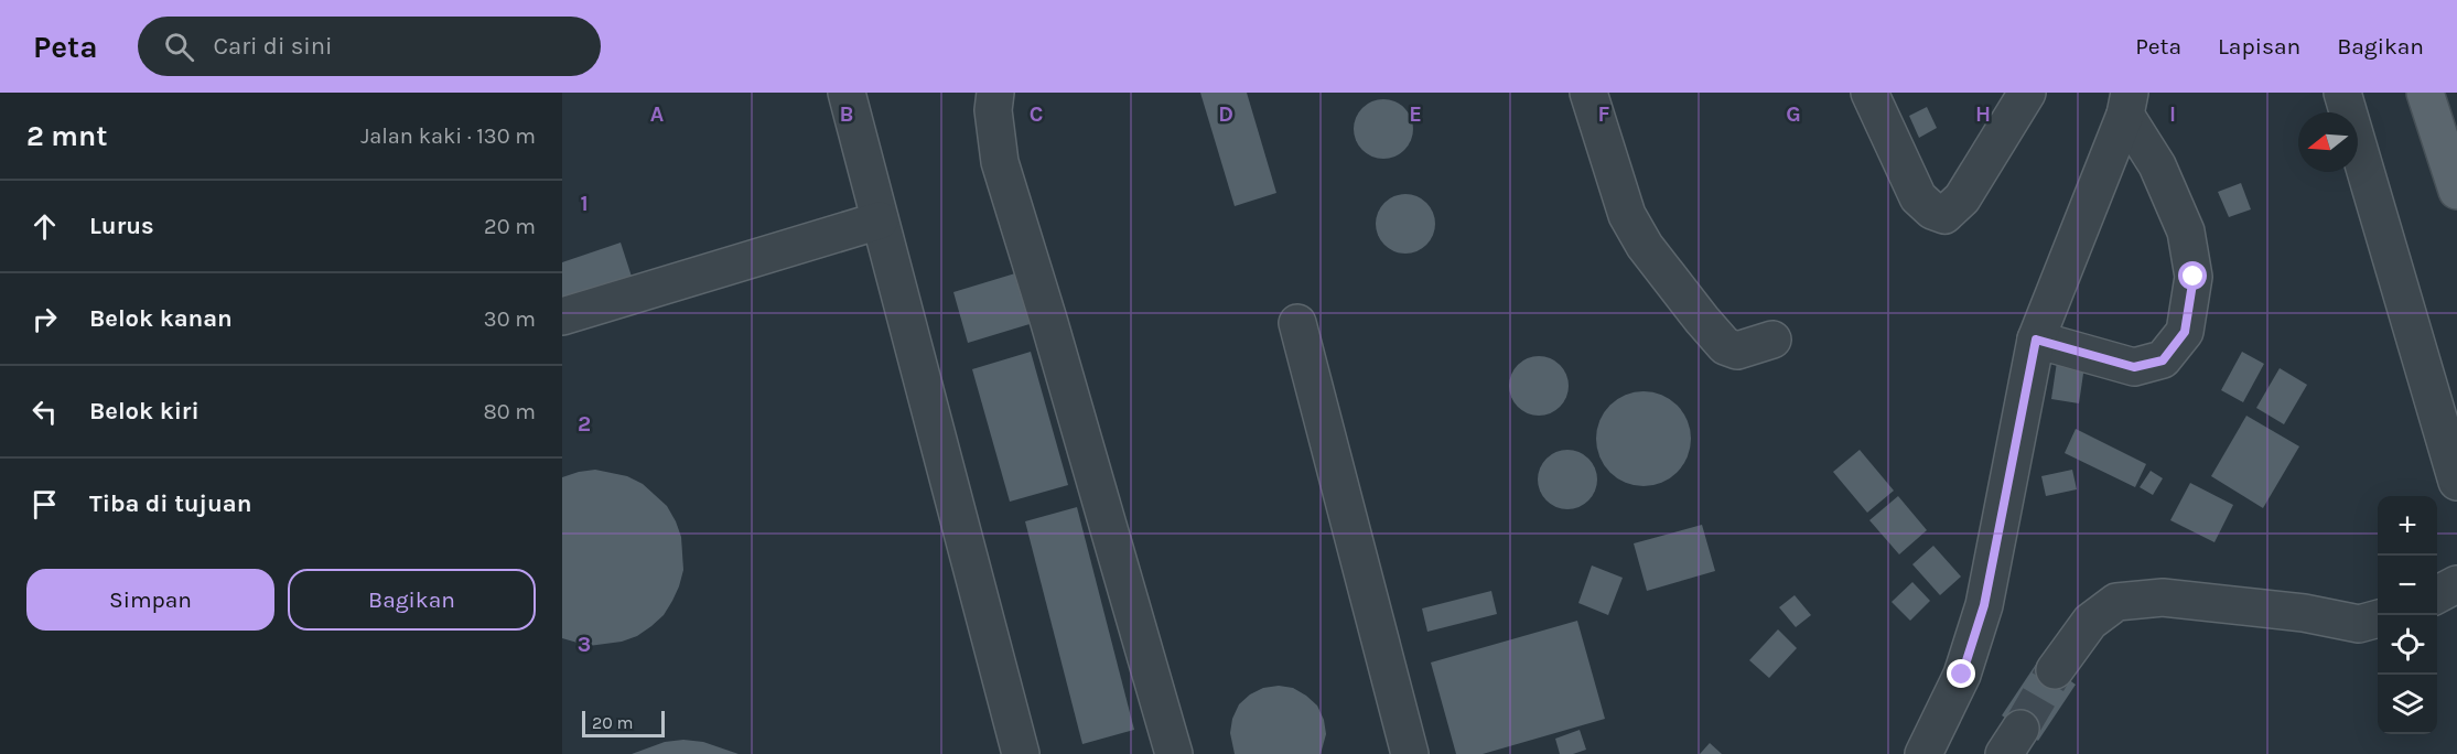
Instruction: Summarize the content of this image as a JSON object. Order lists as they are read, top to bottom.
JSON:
{
  "scale_bar": "20 m",
  "north": "left",
  "page": {
    "header": "Peta",
    "search": "Cari di sini",
    "nav": ["Peta", "Lapisan", "Bagikan"],
    "heading": ["2 mnt", "Jalan kaki · 130 m"],
    "list": [
      ["Lurus", "20 m"],
      ["Belok kanan", "30 m"],
      ["Belok kiri", "80 m"],
      "Tiba di tujuan"
    ],
    "map_buttons": ["+", "−"],
    "buttons": ["Simpan", "Bagikan"],
    "scale": "20 m"
  },
  "grid": {
    "columns": [
      "A",
      "B",
      "C",
      "D",
      "E",
      "F",
      "G",
      "H",
      "I"
    ],
    "rows": ["1", "2", "3"]
  }
}
